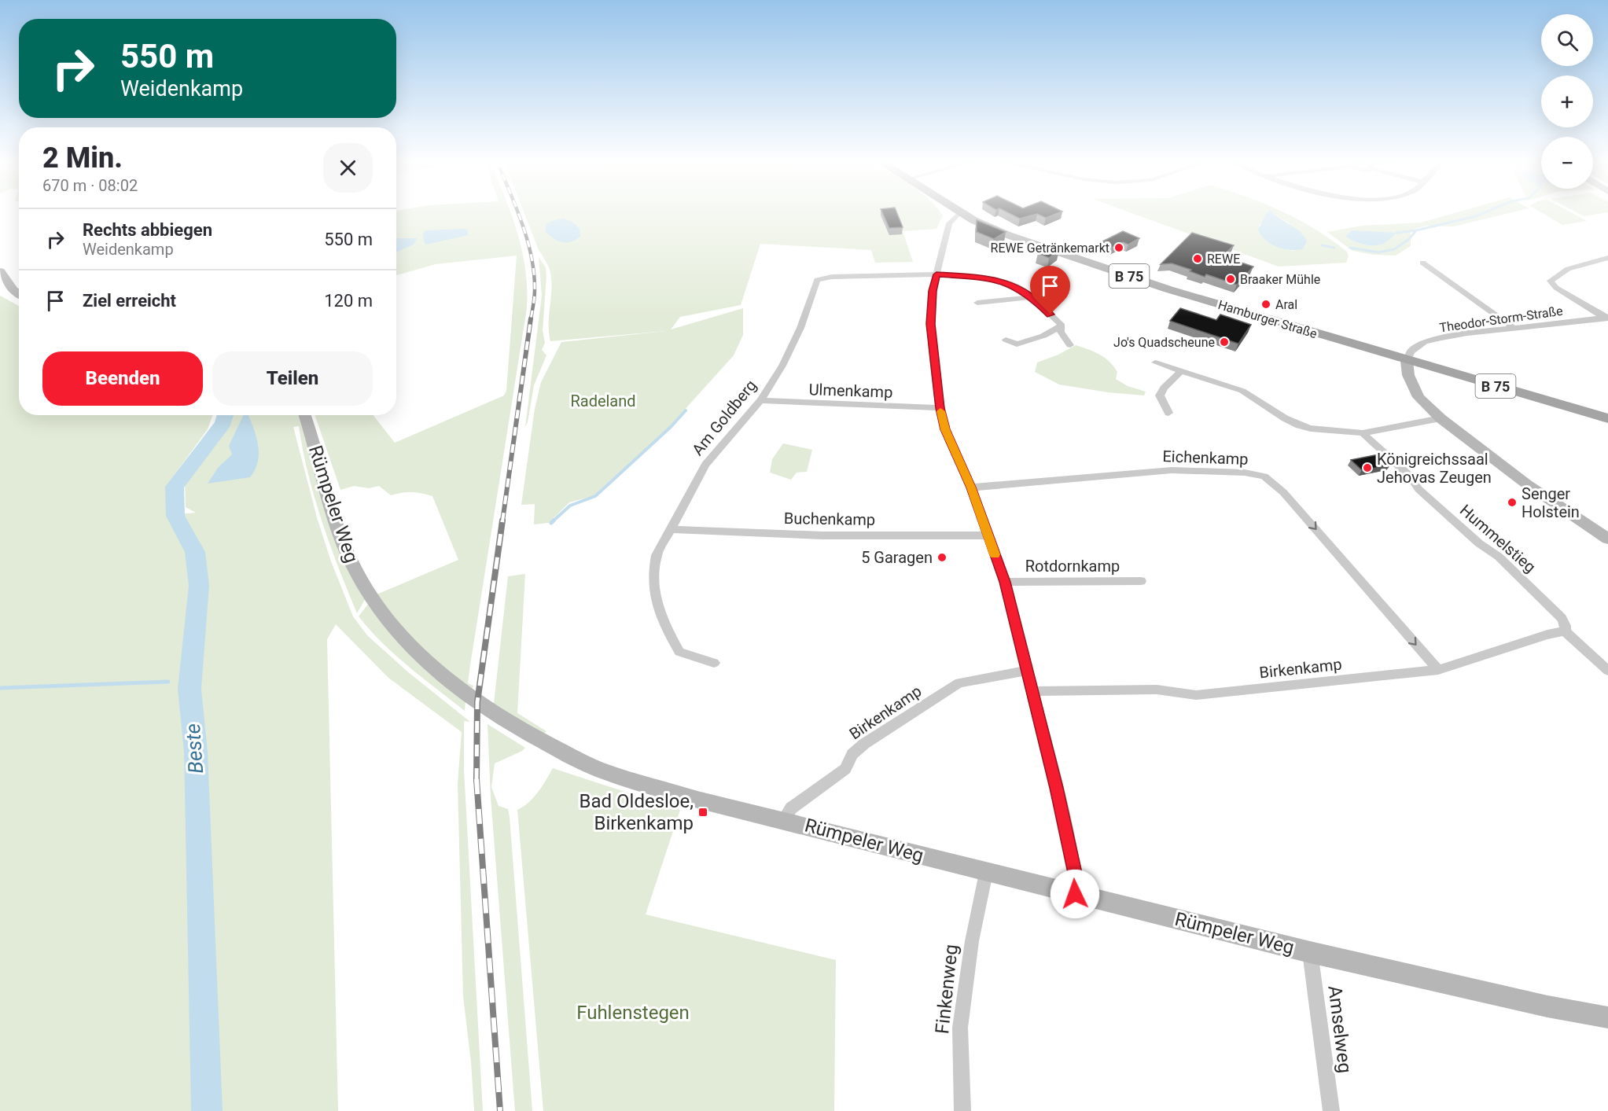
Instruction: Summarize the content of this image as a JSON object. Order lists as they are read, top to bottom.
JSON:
{
  "streets": {
    "main road": ["B 75", "Hamburger Straße"],
    "street": [
      "Theodor-Storm-Straße",
      "Ulmenkamp",
      "Am Goldberg",
      "Eichenkamp",
      "Rümpeler Weg",
      "Buchenkamp",
      "Hummelstieg",
      "Rotdornkamp",
      "Birkenkamp",
      "Finkenweg",
      "Amselweg"
    ]
  },
  "crossings": [
    ["B 75", "Hamburger Straße"],
    ["B 75", "Theodor-Storm-Straße"],
    ["Hamburger Straße", "Theodor-Storm-Straße"],
    ["Ulmenkamp", "Am Goldberg"],
    ["Am Goldberg", "Buchenkamp"],
    ["Eichenkamp", "Birkenkamp"],
    ["Rümpeler Weg", "Birkenkamp"],
    ["Rümpeler Weg", "Finkenweg"],
    ["Rümpeler Weg", "Amselweg"],
    ["Hummelstieg", "Birkenkamp"]
  ],
  "water": ["Beste"],
  "parks": ["Radeland", "Fuhlenstegen"],
  "places": {
    "other": [
      "REWE Getränkemarkt",
      "REWE",
      "Braaker Mühle",
      "Aral",
      "Jo's Quadscheune",
      "Königreichssaal Jehovas Zeugen",
      "Senger Holstein",
      "5 Garagen"
    ],
    "transit": ["Bad Oldesloe, Birkenkamp"]
  },
  "page": {
    "map_buttons": ["+", "−"],
    "turn": ["550 m", "Weidenkamp"],
    "heading": ["2 Min.", "670 m · 08:02"],
    "list": [
      {
        "name": "Rechts abbiegen",
        "note": "Weidenkamp",
        "value": "550 m"
      },
      {
        "name": "Ziel erreicht",
        "value": "120 m"
      }
    ],
    "buttons": ["Beenden", "Teilen"]
  }
}
